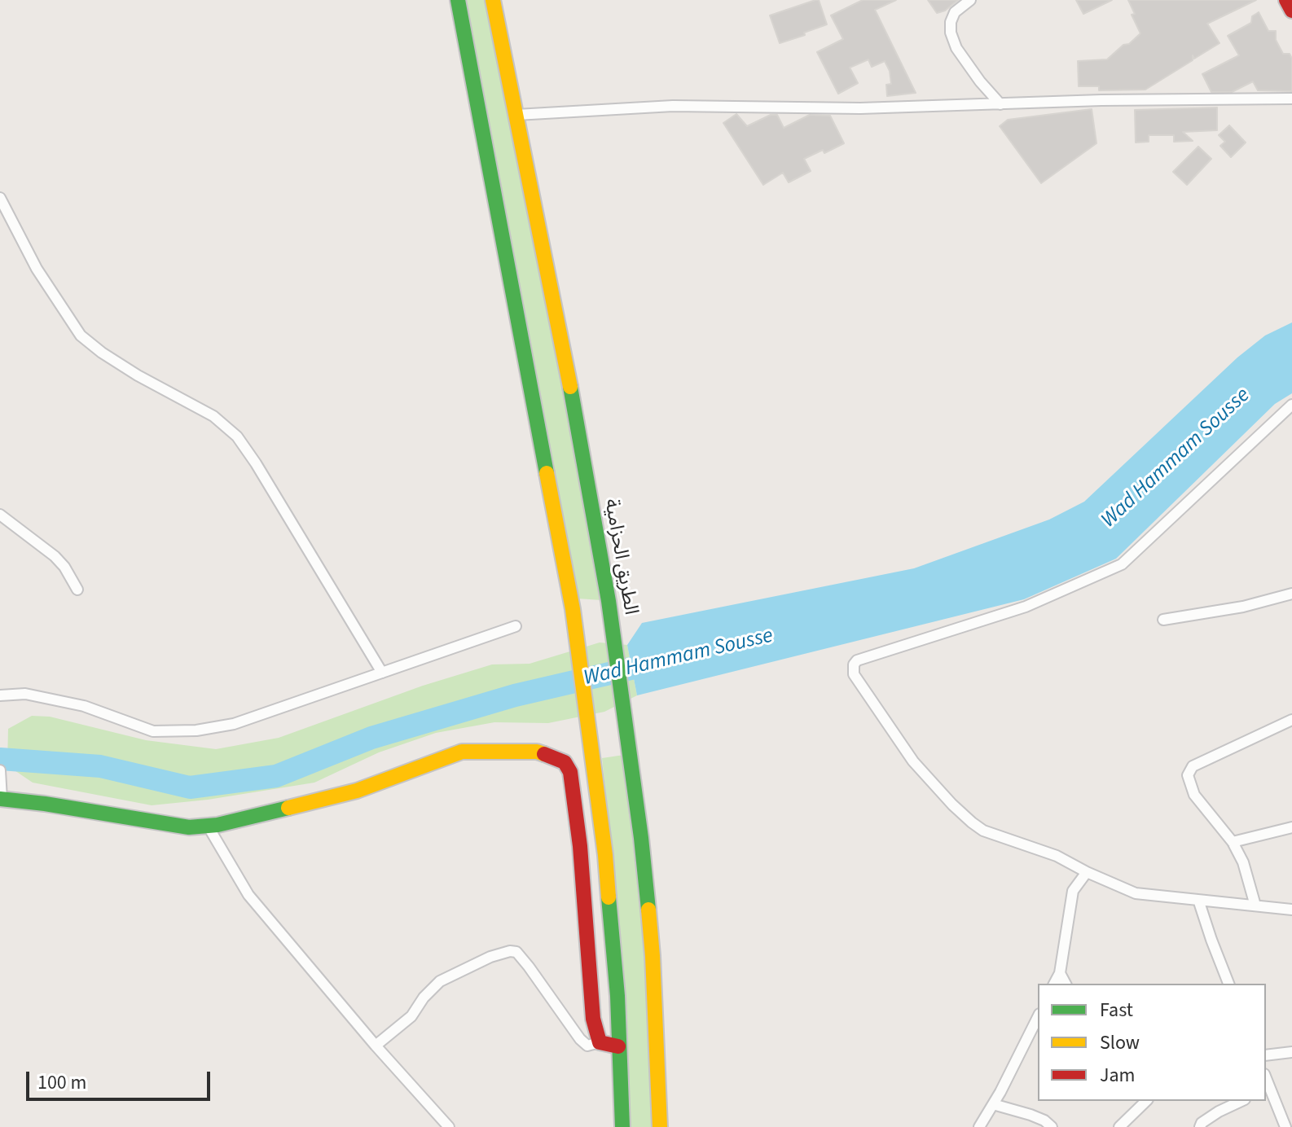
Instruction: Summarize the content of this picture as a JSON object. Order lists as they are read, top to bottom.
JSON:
{
  "streets": {
    "main road": ["الطريق الحزامية"]
  },
  "water": ["Wad Hammam Sousse"],
  "legend": ["Fast", "Slow", "Jam"],
  "scale_bar": "100 m"
}
